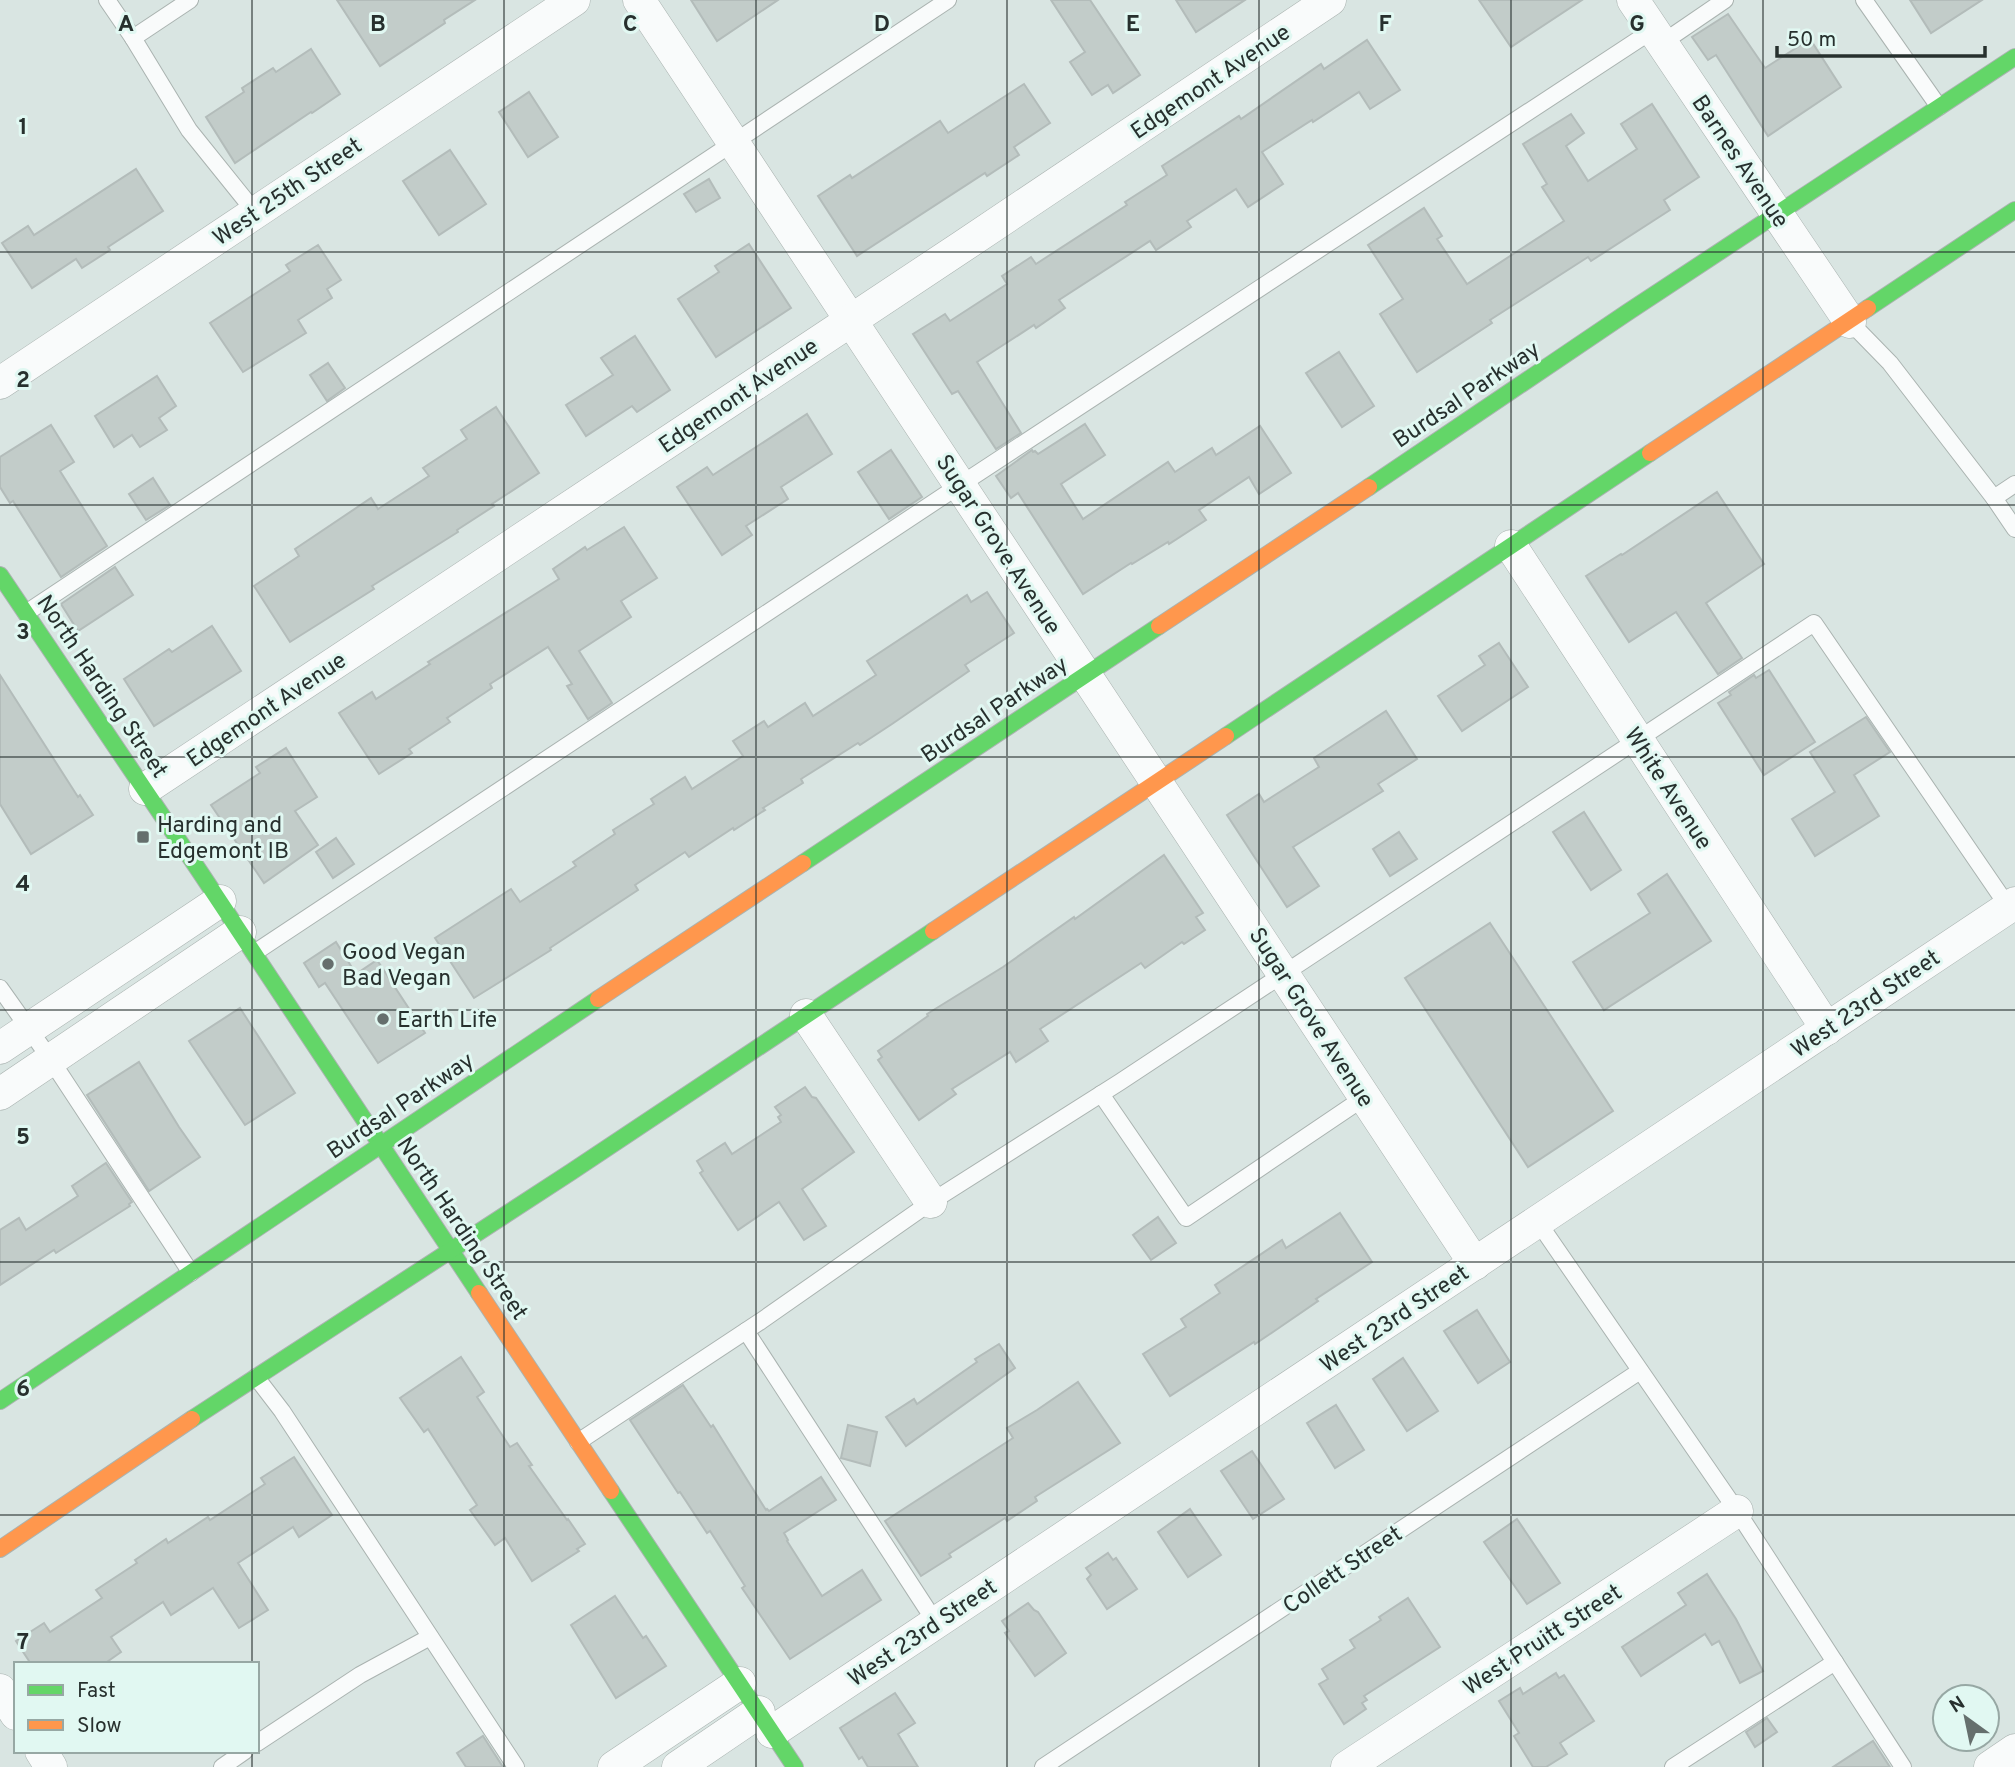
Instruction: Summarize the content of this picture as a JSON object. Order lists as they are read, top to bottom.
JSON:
{
  "streets": {
    "street": [
      "Edgemont Avenue",
      "Barnes Avenue",
      "West 25th Street",
      "Burdsal Parkway",
      "Sugar Grove Avenue",
      "North Harding Street",
      "White Avenue",
      "West 23rd Street",
      "West Pruitt Street"
    ],
    "lane": ["Collett Street"]
  },
  "crossings": [
    ["Edgemont Avenue", "Sugar Grove Avenue"],
    ["Edgemont Avenue", "North Harding Street"],
    ["Barnes Avenue", "Burdsal Parkway"],
    ["Burdsal Parkway", "Sugar Grove Avenue"],
    ["Burdsal Parkway", "North Harding Street"],
    ["Sugar Grove Avenue", "West 23rd Street"],
    ["North Harding Street", "West 23rd Street"],
    ["White Avenue", "West 23rd Street"]
  ],
  "places": {
    "transit": ["Harding and Edgemont IB"],
    "other": ["Good Vegan Bad Vegan", "Earth Life"]
  },
  "legend": ["Fast", "Slow"],
  "scale_bar": "50 m",
  "north": "top left",
  "grid": {
    "columns": [
      "A",
      "B",
      "C",
      "D",
      "E",
      "F",
      "G"
    ],
    "rows": [
      "1",
      "2",
      "3",
      "4",
      "5",
      "6",
      "7"
    ]
  }
}
